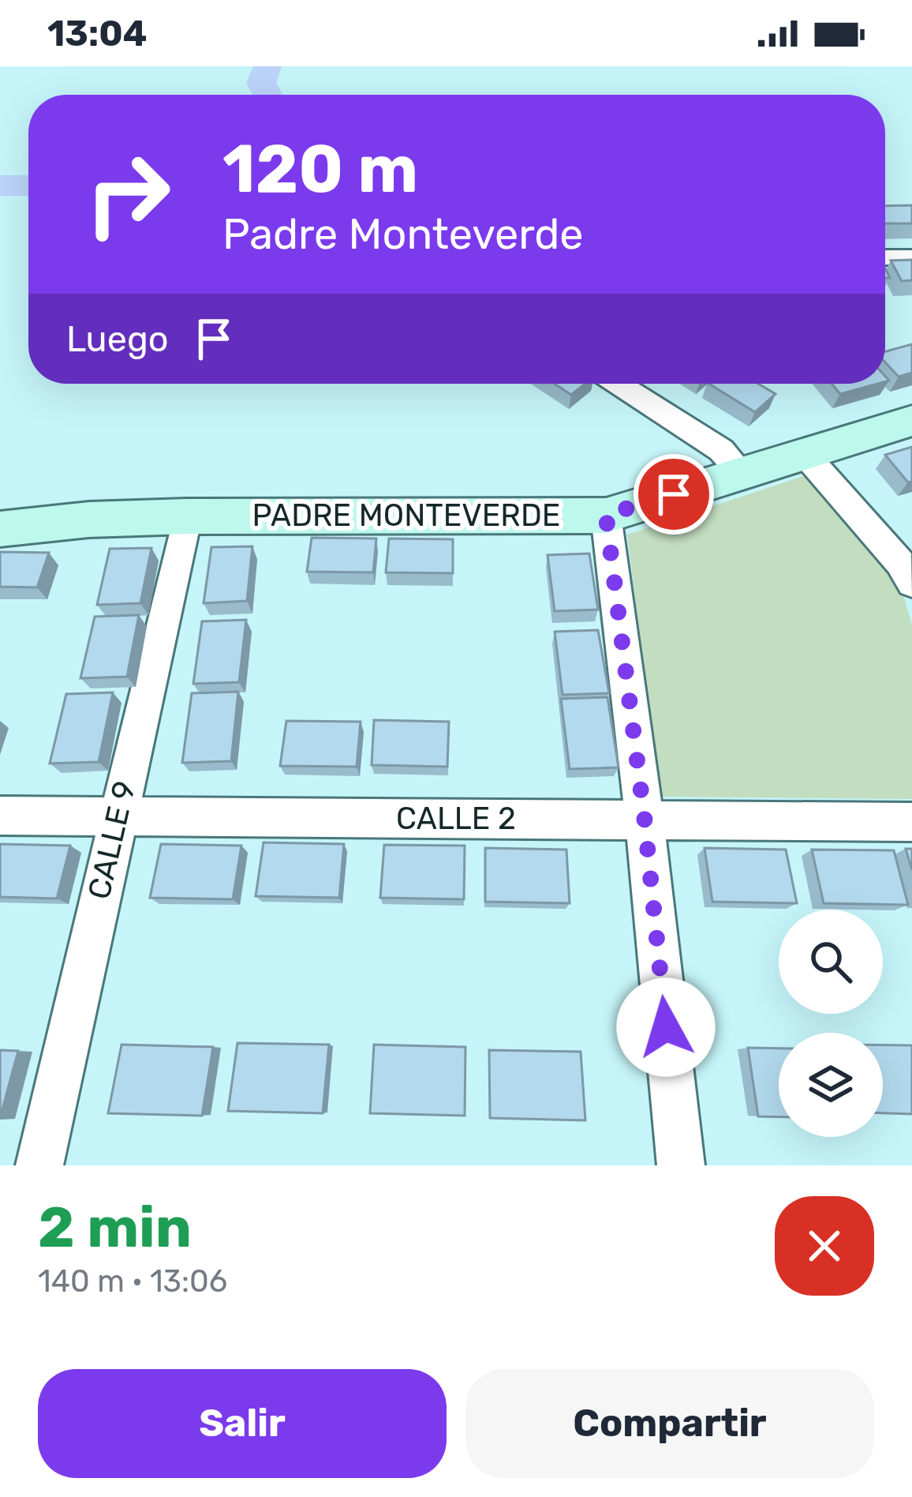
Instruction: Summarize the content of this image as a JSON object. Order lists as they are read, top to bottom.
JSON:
{
  "streets": {
    "street": ["PADRE MONTEVERDE", "CALLE 2", "CALLE 9"]
  },
  "crossings": [
    ["PADRE MONTEVERDE", "CALLE 9"],
    ["CALLE 2", "CALLE 9"]
  ],
  "page": {
    "status": "13:04",
    "turn": ["120 m", "Padre Monteverde"],
    "then": "Luego",
    "heading": ["2 min", "140 m · 13:06"],
    "buttons": ["Salir", "Compartir"]
  }
}
